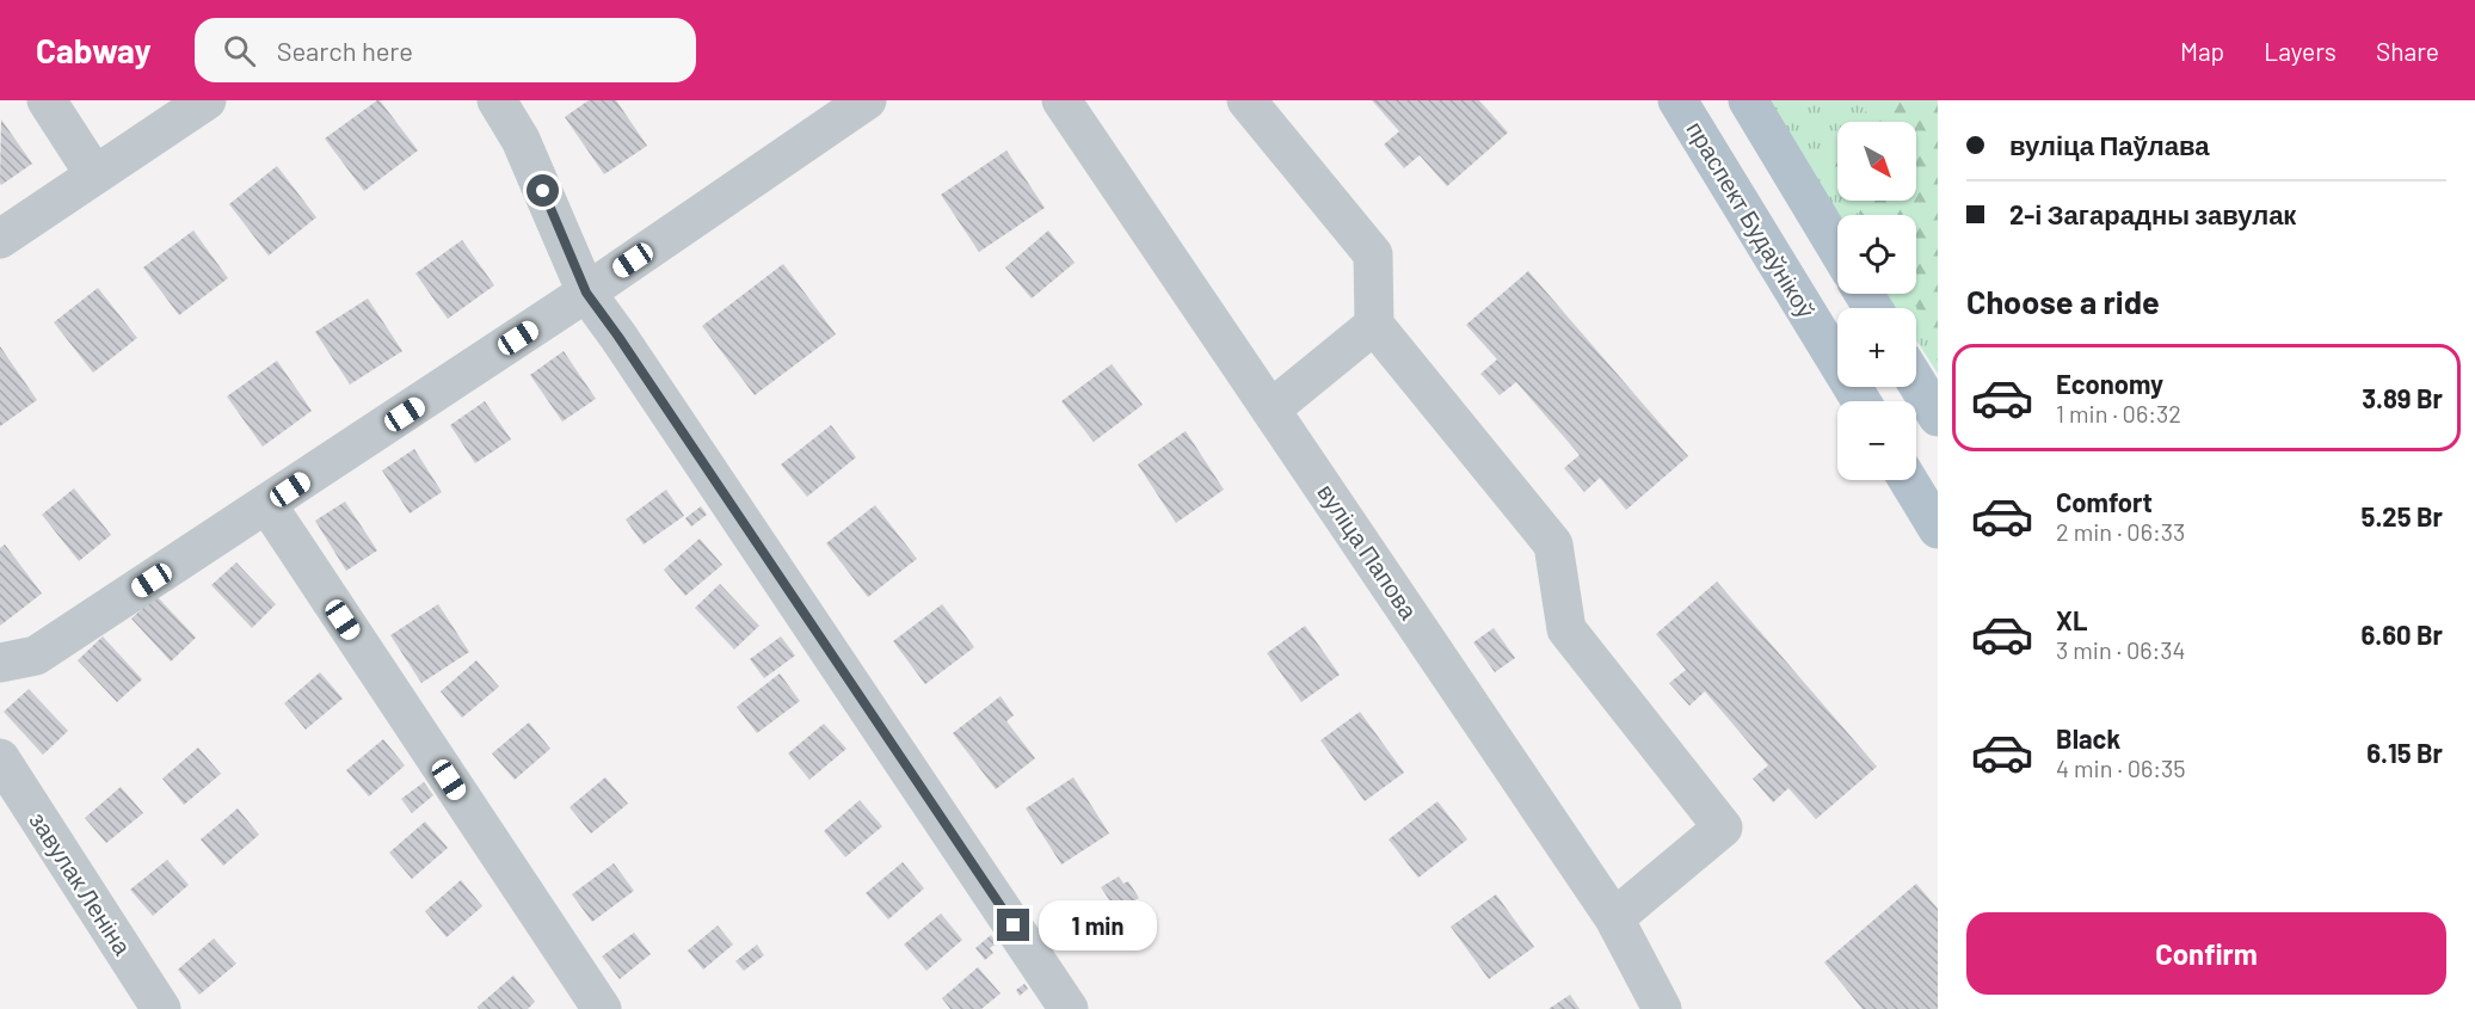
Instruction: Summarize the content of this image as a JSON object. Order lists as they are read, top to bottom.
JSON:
{
  "streets": {
    "main road": ["праспект Будаўнікоў"],
    "street": ["вуліца Папова", "завулак Леніна"]
  },
  "north": "bottom right",
  "page": {
    "header": "Cabway",
    "search": "Search here",
    "nav": ["Map", "Layers", "Share"],
    "banner": ["вуліца Паўлава", "2-і Загарадны завулак"],
    "map_buttons": ["+", "−"],
    "heading": "Choose a ride",
    "list": [
      {
        "name": "Economy",
        "note": "1 min · 06:32",
        "value": "3.89 Br"
      },
      {
        "name": "Comfort",
        "note": "2 min · 06:33",
        "value": "5.25 Br"
      },
      {
        "name": "XL",
        "note": "3 min · 06:34",
        "value": "6.60 Br"
      },
      {
        "name": "Black",
        "note": "4 min · 06:35",
        "value": "6.15 Br"
      }
    ],
    "buttons": "Confirm",
    "bubble": "1 min"
  }
}
